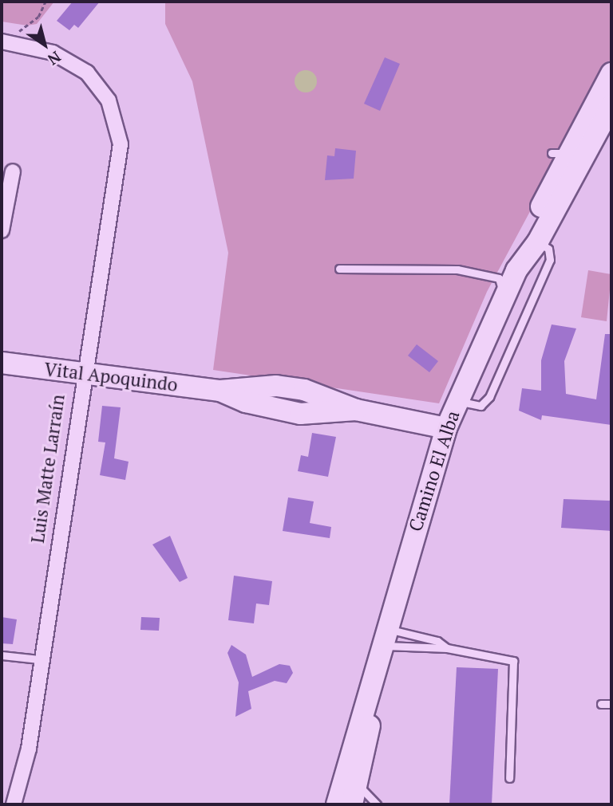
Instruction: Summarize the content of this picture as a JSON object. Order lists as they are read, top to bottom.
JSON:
{
  "streets": {
    "main road": ["Vital Apoquindo", "Camino El Alba"],
    "street": ["Luis Matte Larraín"]
  },
  "crossings": [
    ["Vital Apoquindo", "Luis Matte Larraín"],
    ["Vital Apoquindo", "Camino El Alba"]
  ],
  "north": "bottom right"
}
